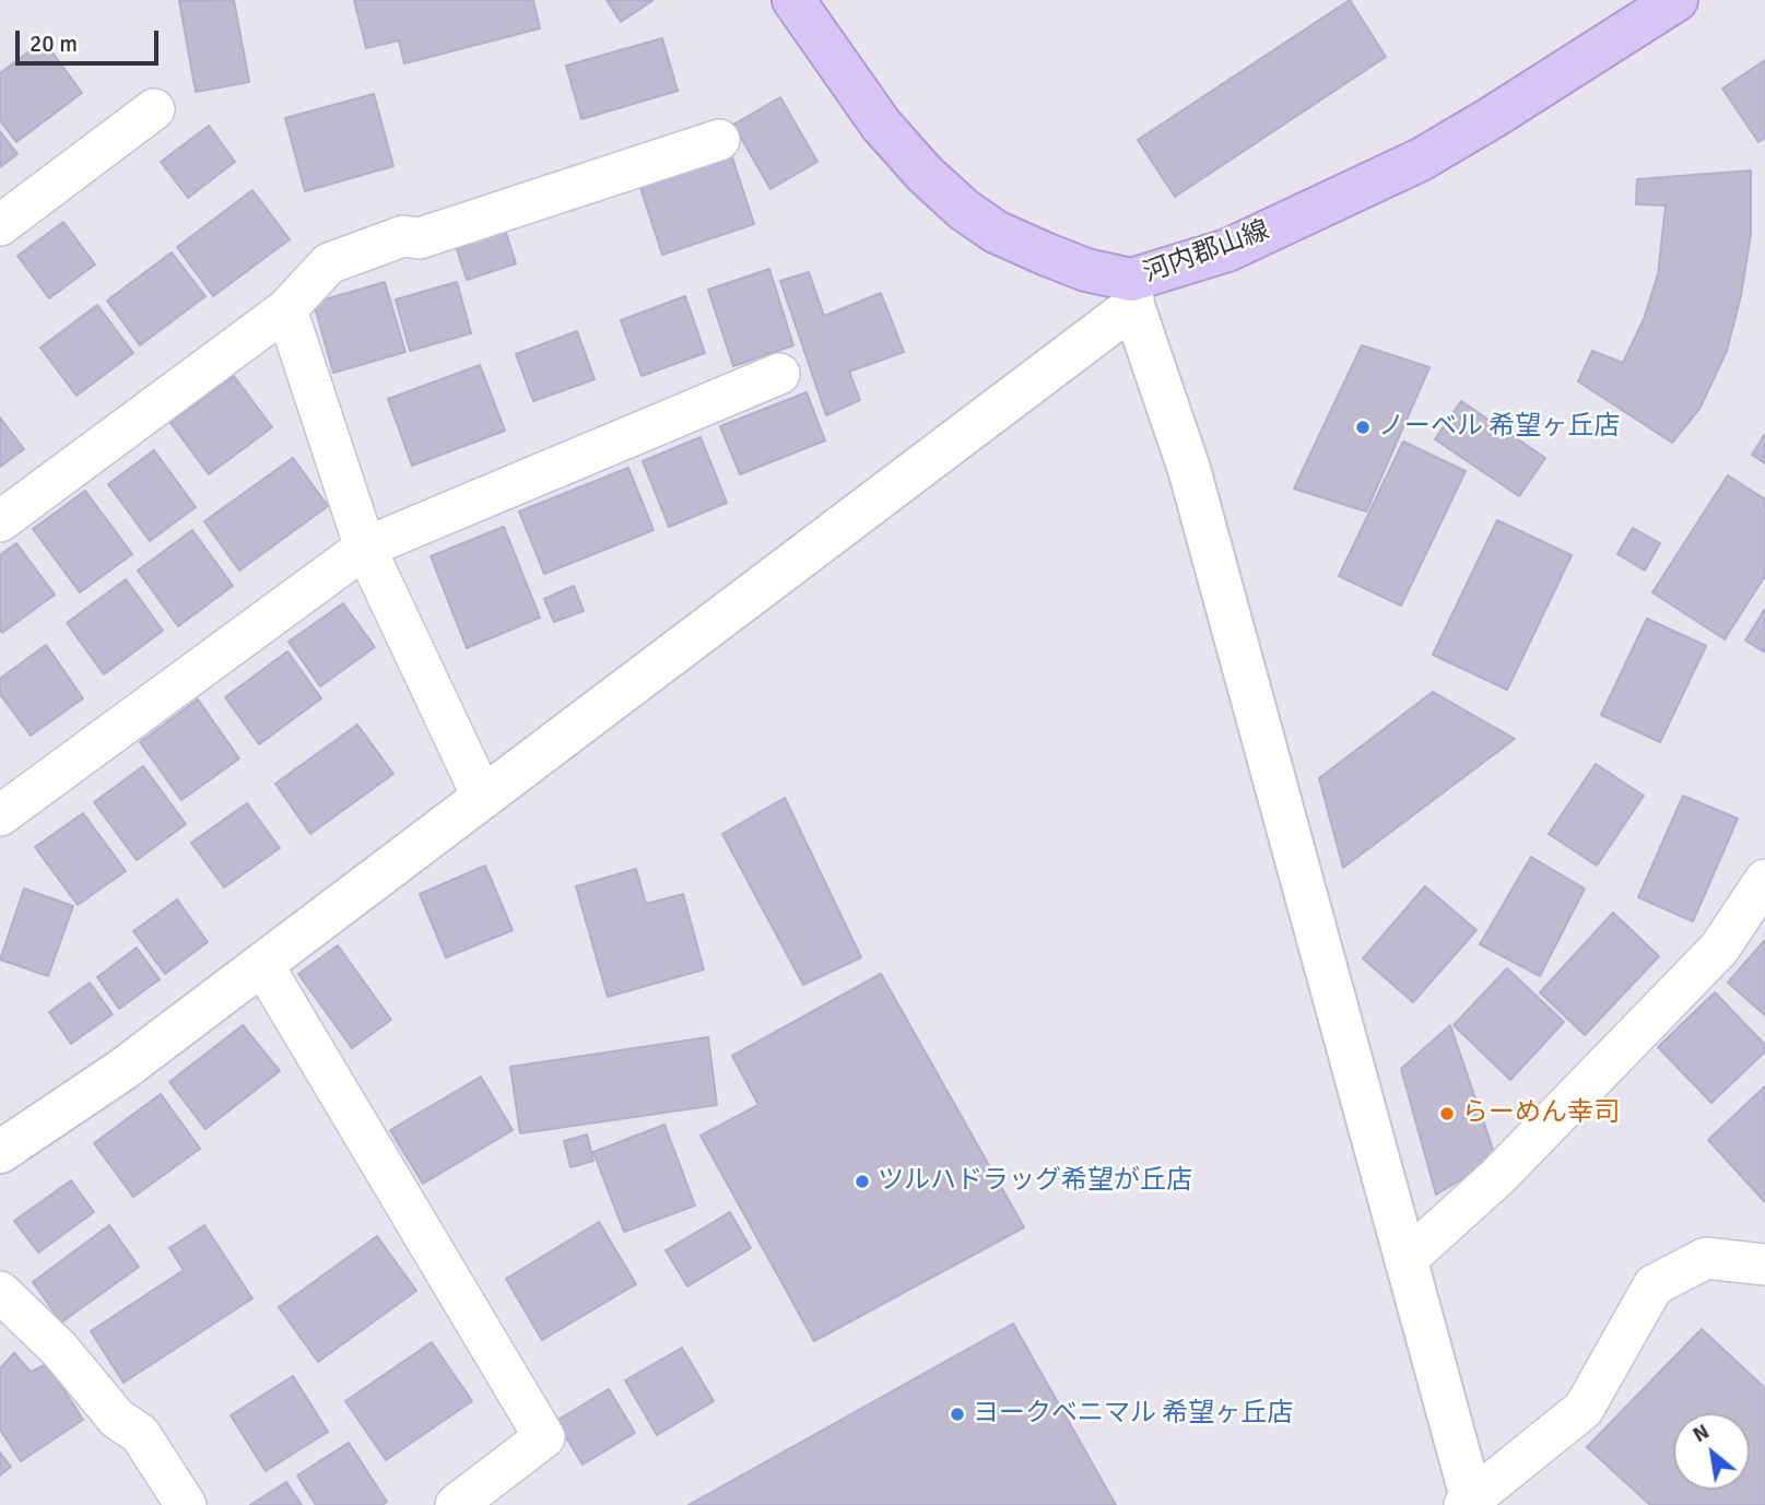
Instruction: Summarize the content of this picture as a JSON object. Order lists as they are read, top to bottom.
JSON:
{
  "streets": {
    "main road": ["河内郡山線"]
  },
  "places": [
    "ノーベル 希望ヶ丘店",
    "らーめん幸司",
    "ツルハドラッグ希望が丘店",
    "ヨークベニマル 希望ヶ丘店"
  ],
  "scale_bar": "20 m",
  "north": "top left"
}
